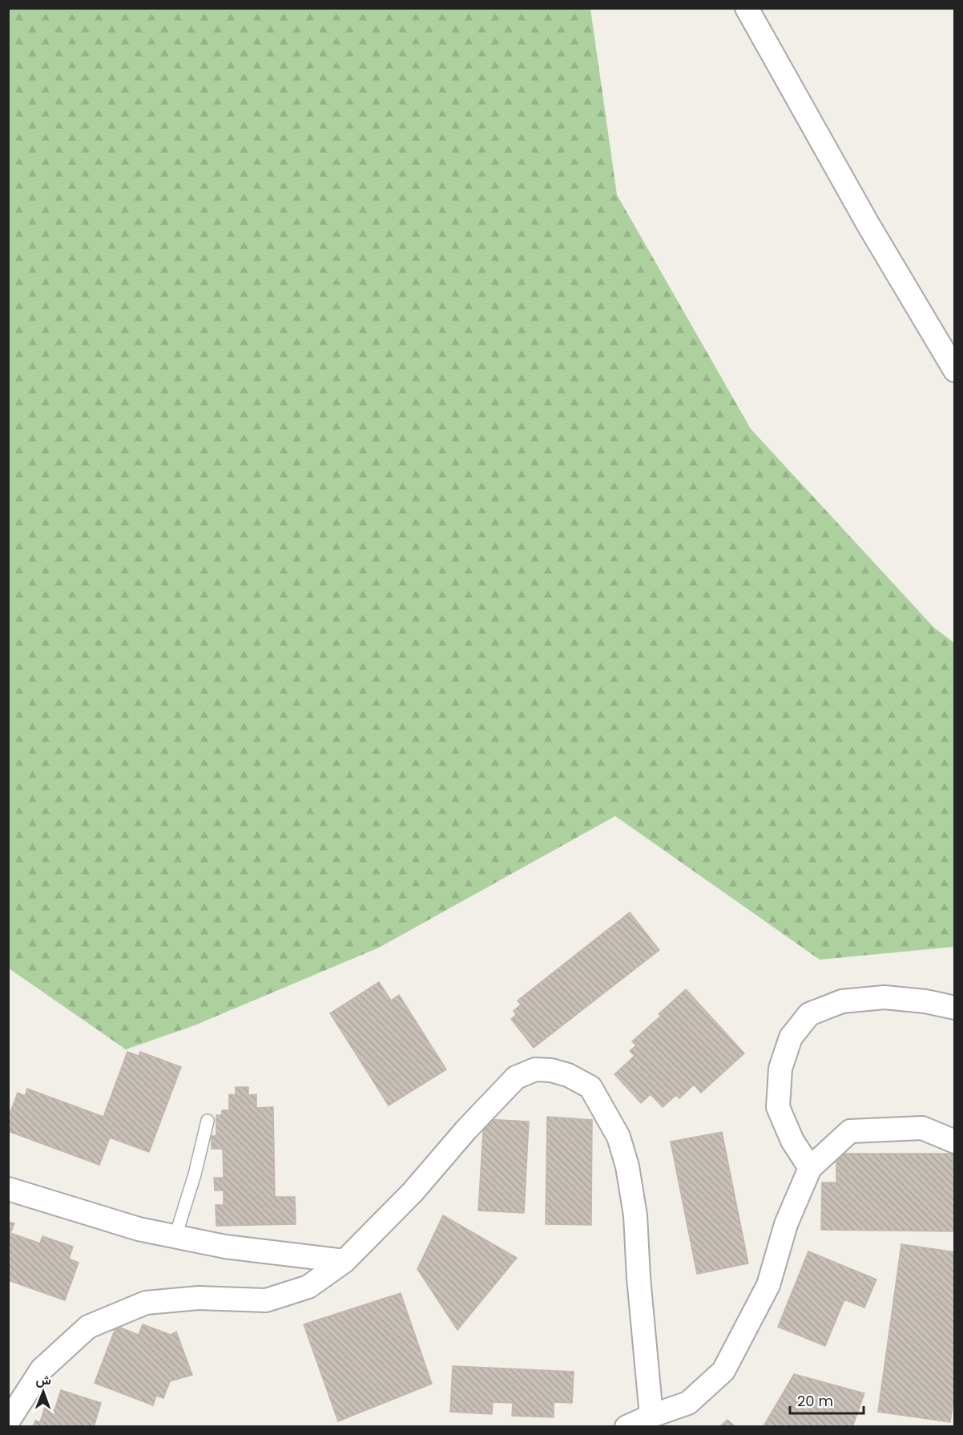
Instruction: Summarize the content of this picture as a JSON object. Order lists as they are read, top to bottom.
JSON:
{
  "scale_bar": "20 m",
  "north": "top"
}
